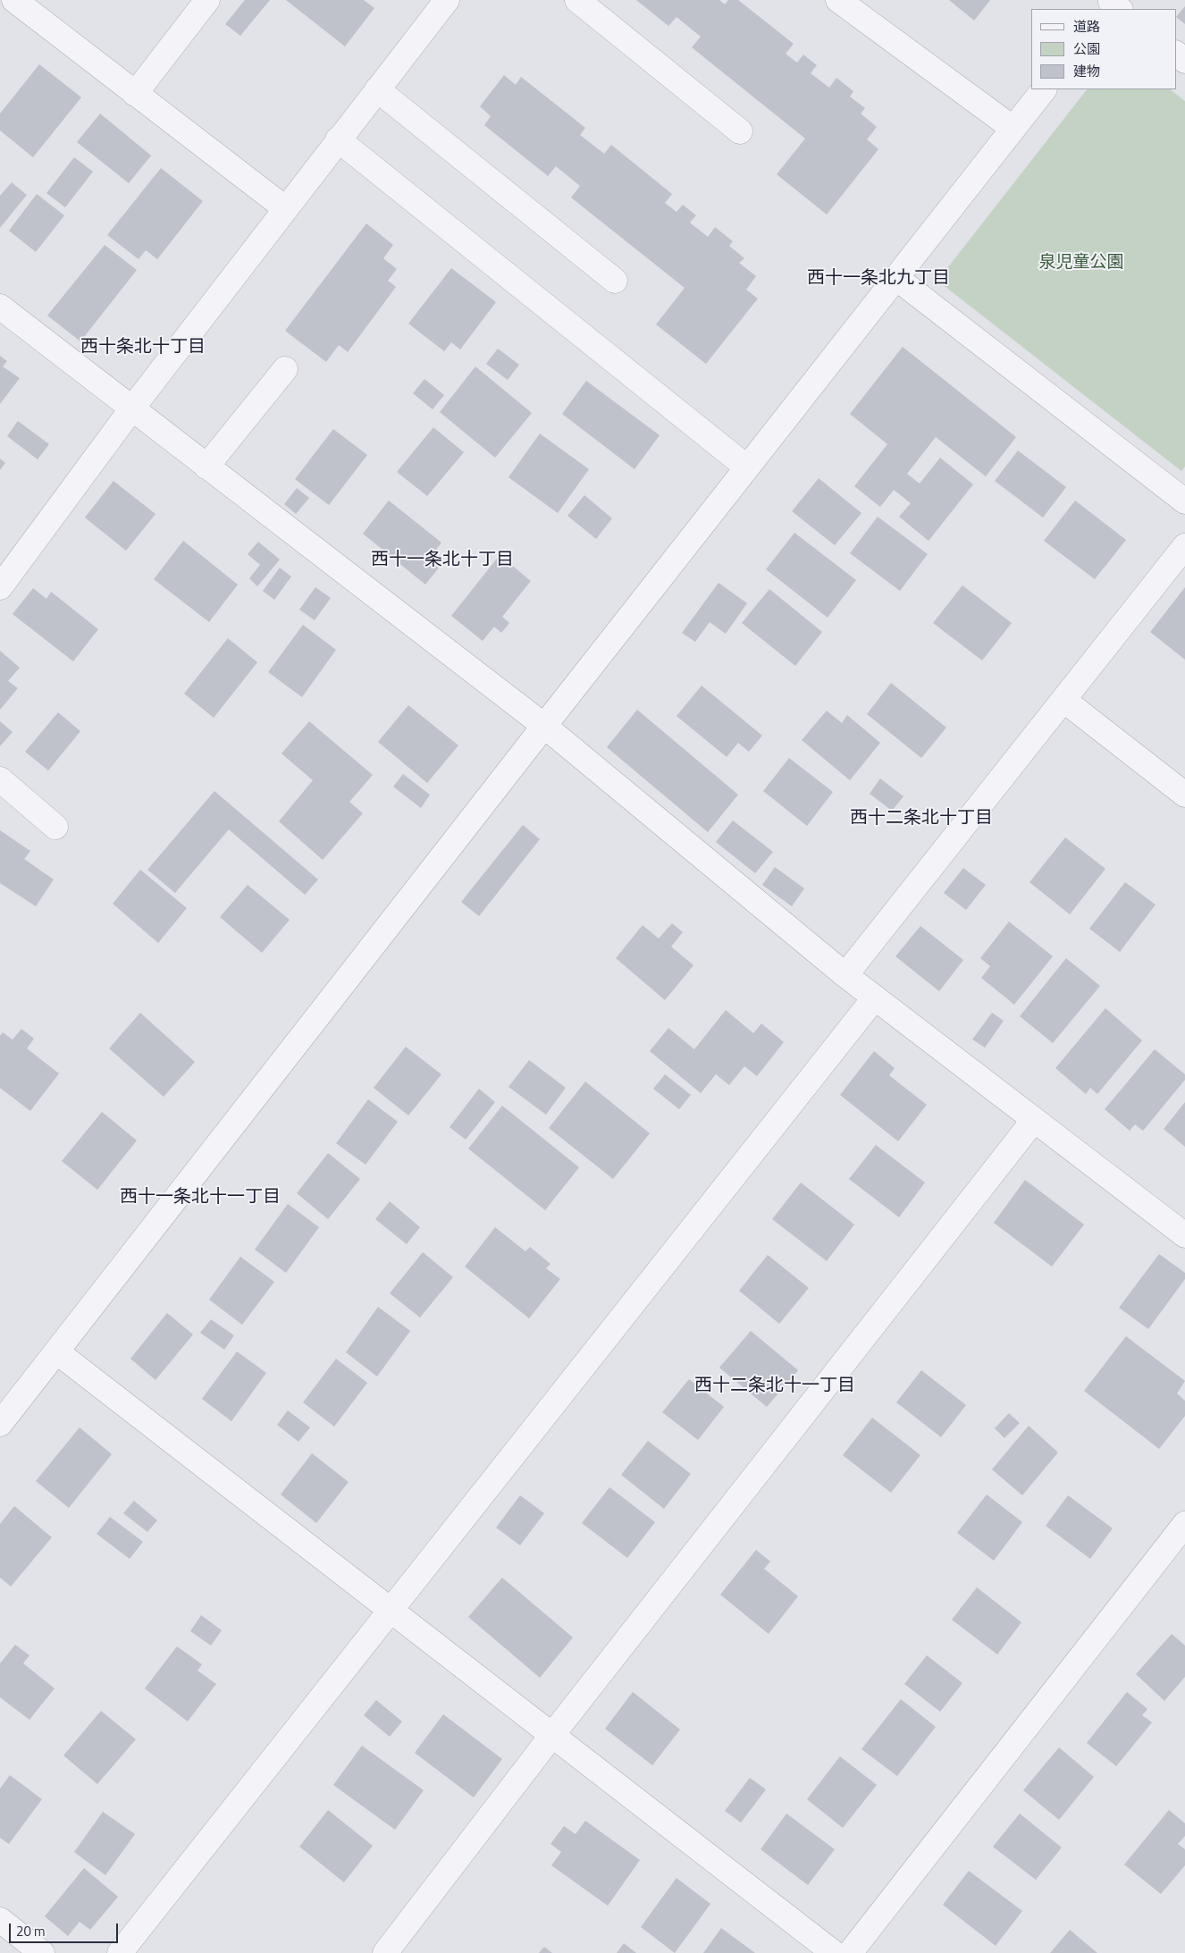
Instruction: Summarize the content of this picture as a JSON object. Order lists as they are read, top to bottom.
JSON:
{
  "districts": [
    "西十一条北九丁目",
    "西十条北十丁目",
    "西十一条北十丁目",
    "西十二条北十丁目",
    "西十一条北十一丁目",
    "西十二条北十一丁目"
  ],
  "parks": ["泉児童公園"],
  "legend": ["道路", "公園", "建物"],
  "scale_bar": "20 m"
}
